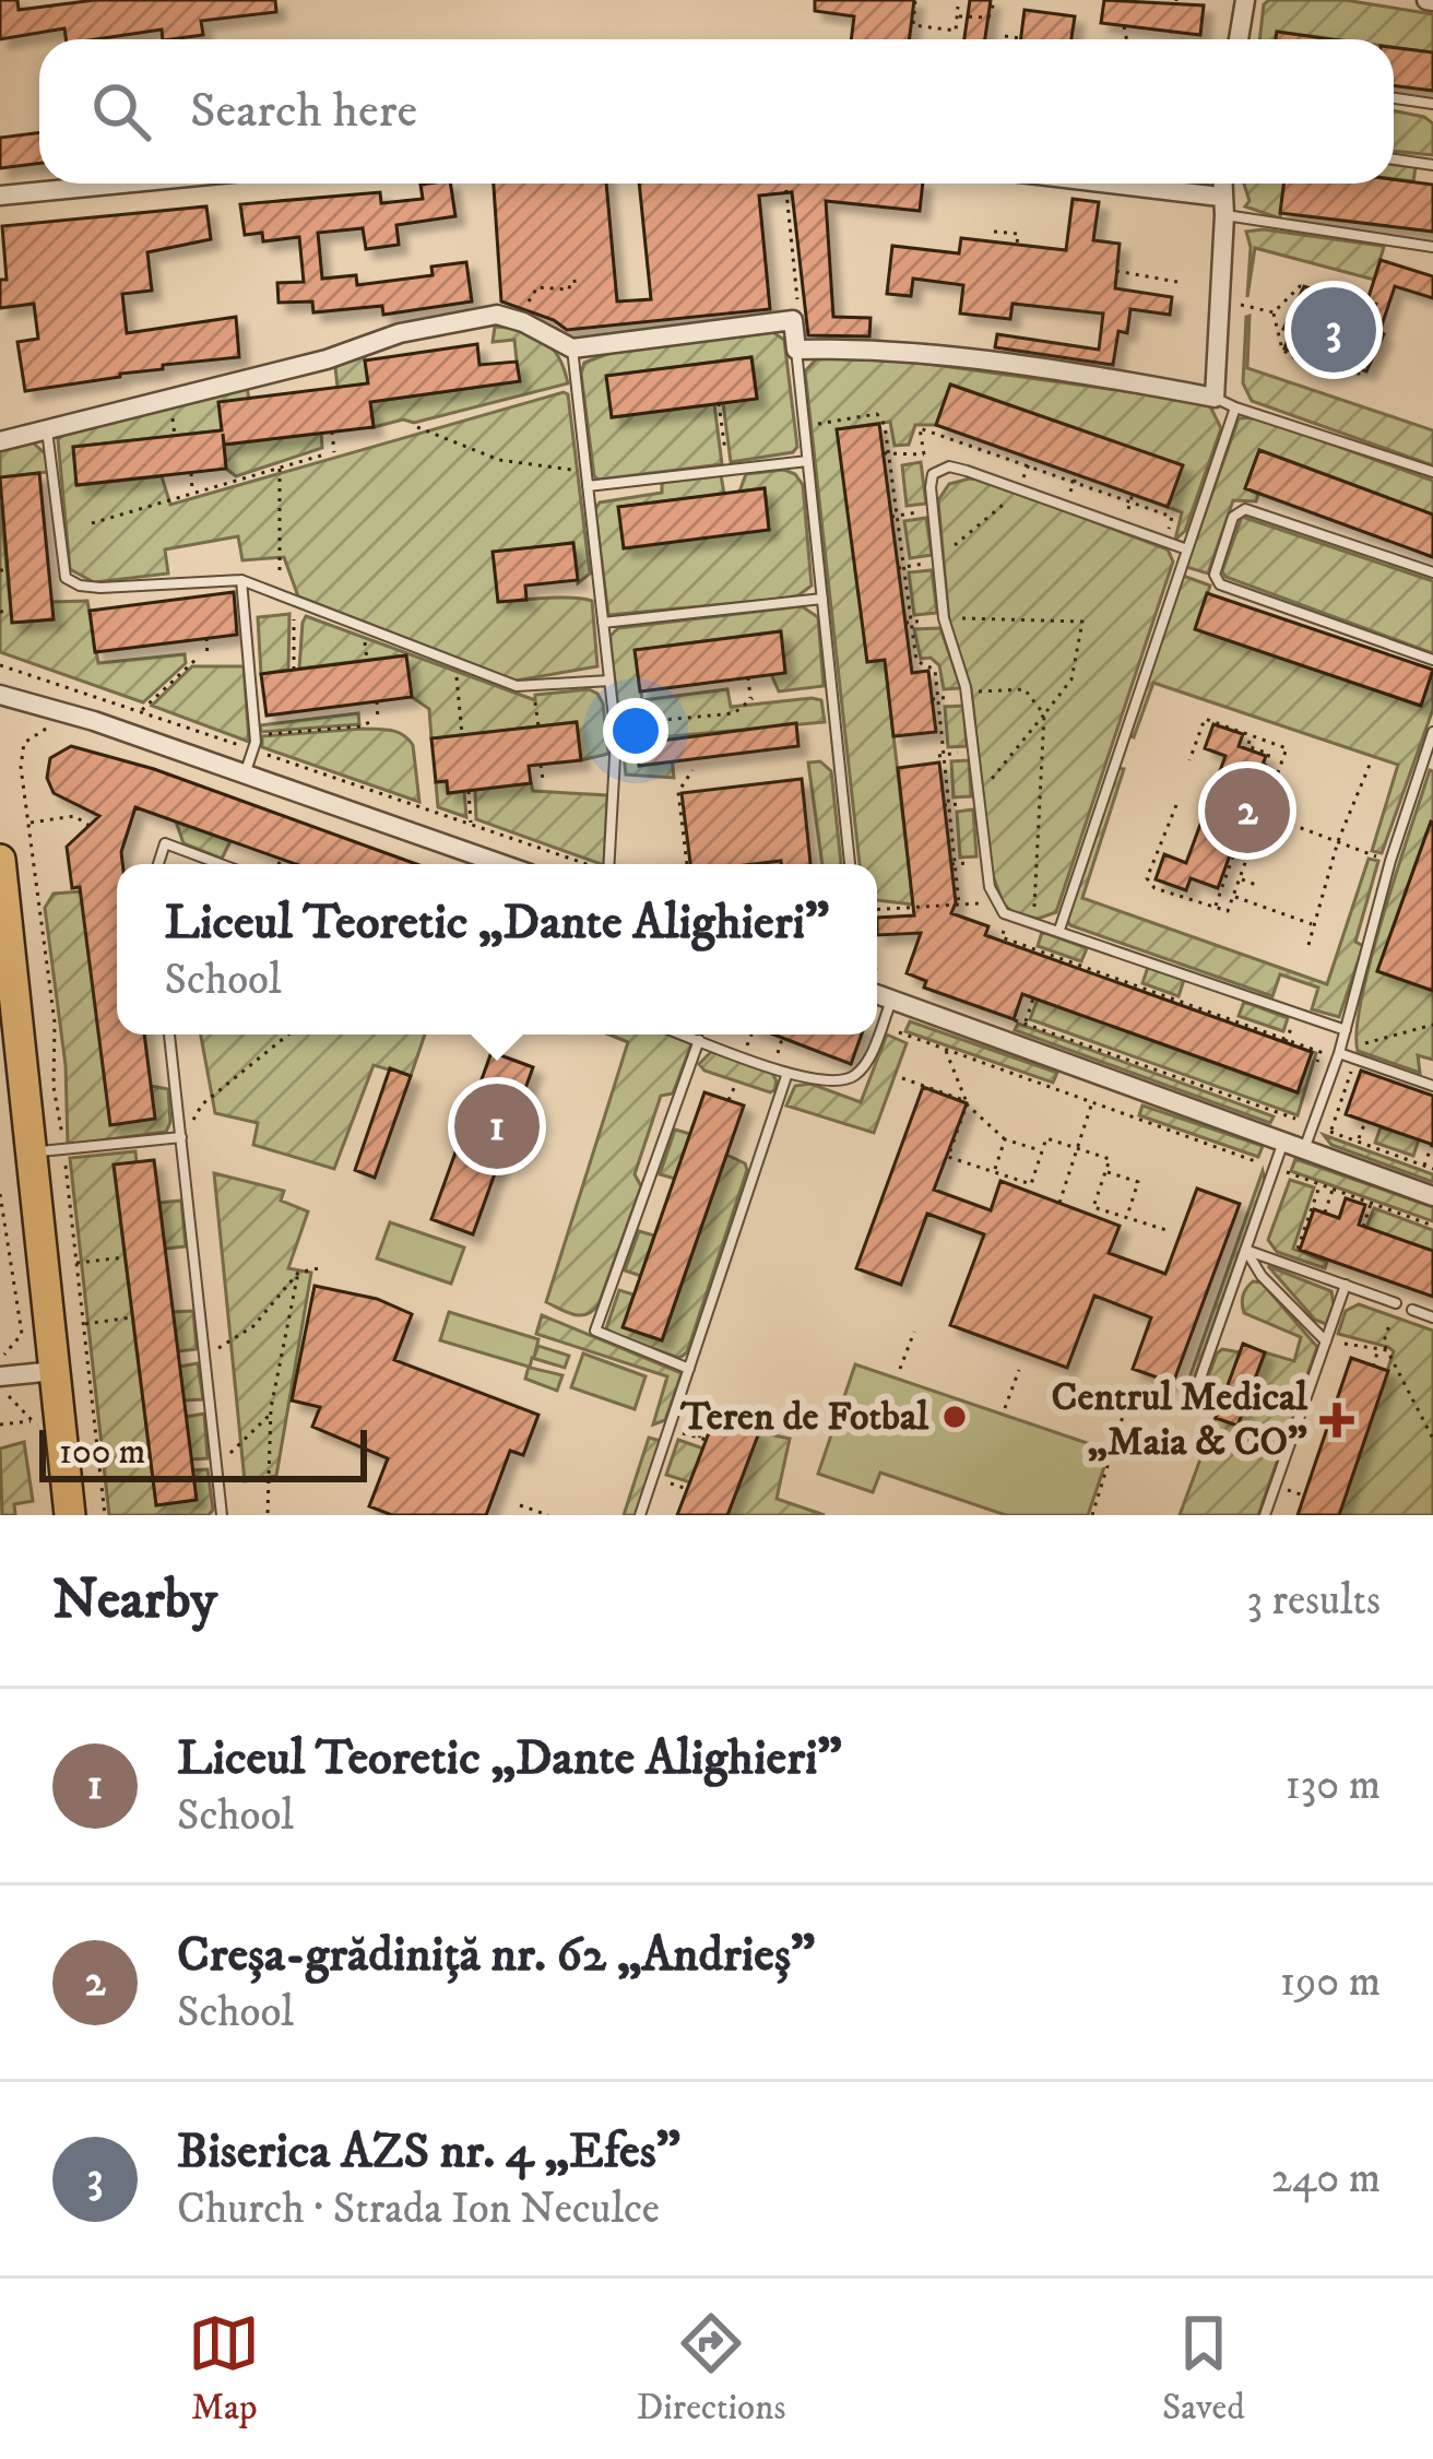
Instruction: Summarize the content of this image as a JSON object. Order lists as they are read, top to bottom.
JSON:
{
  "places": {
    "other": ["Teren de Fotbal"],
    "health": ["Centrul Medical „Maia & CO”"]
  },
  "scale_bar": "100 m",
  "page": {
    "search": "Search here",
    "pins": ["3", "2", "1"],
    "popup": ["Liceul Teoretic „Dante Alighieri”", "School"],
    "scale": "100 m",
    "heading": ["Nearby", "3 results"],
    "list": [
      {
        "mark": "1",
        "name": "Liceul Teoretic „Dante Alighieri”",
        "note": "School",
        "value": "130 m"
      },
      {
        "mark": "2",
        "name": "Creșa-grădiniță nr. 62 „Andrieș”",
        "note": "School",
        "value": "190 m"
      },
      {
        "mark": "3",
        "name": "Biserica AZS nr. 4 „Efes”",
        "note": "Church · Strada Ion Neculce",
        "value": "240 m"
      }
    ],
    "nav": ["Map", "Directions", "Saved"]
  }
}
